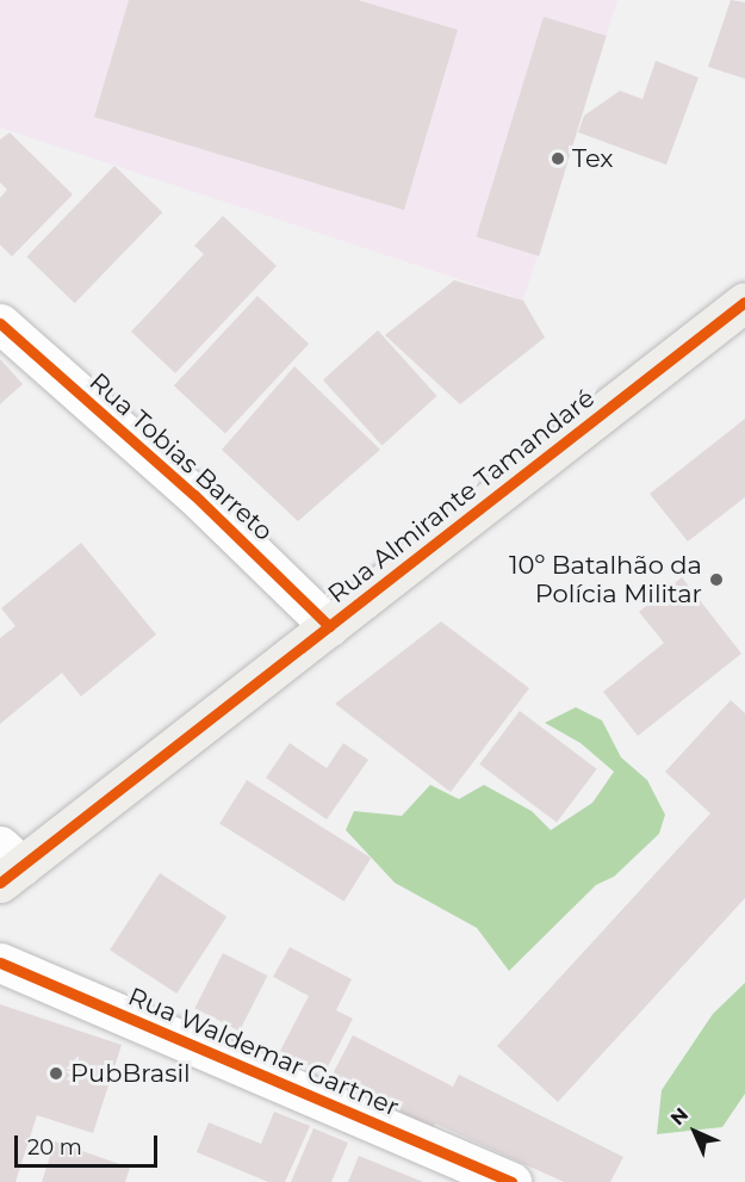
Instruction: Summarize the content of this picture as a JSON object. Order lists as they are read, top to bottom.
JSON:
{
  "streets": {
    "main road": ["Rua Almirante Tamandaré"],
    "street": ["Rua Tobias Barreto", "Rua Waldemar Gartner"]
  },
  "crossings": [
    ["Rua Tobias Barreto", "Rua Almirante Tamandaré"]
  ],
  "places": ["Tex", "10º Batalhão da Polícia Militar", "PubBrasil"],
  "scale_bar": "20 m",
  "north": "top left"
}
